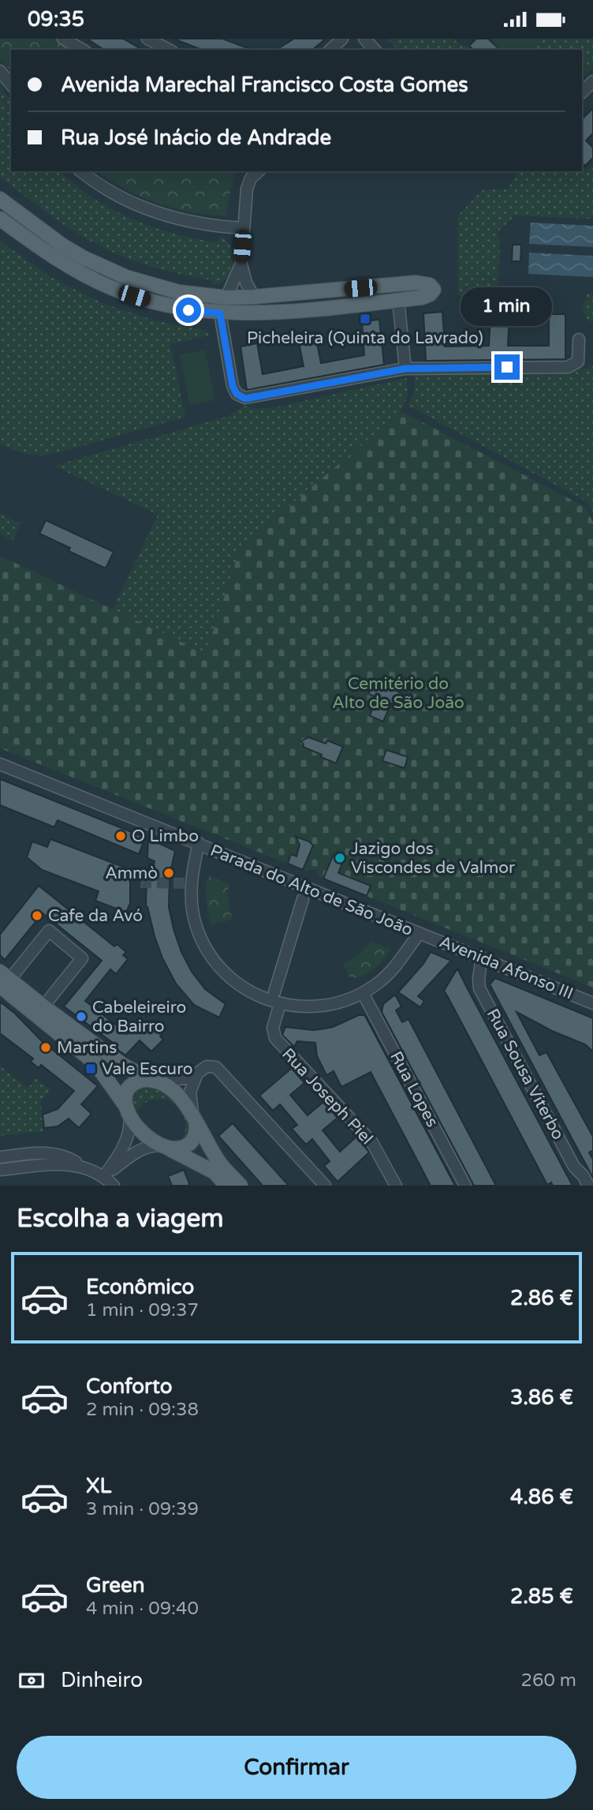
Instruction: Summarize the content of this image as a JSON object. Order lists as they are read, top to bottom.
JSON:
{
  "streets": {
    "street": [
      "Parada do Alto de São João",
      "Avenida Afonso III",
      "Rua Sousa Viterbo",
      "Rua Lopes",
      "Rua Joseph Piel"
    ]
  },
  "crossings": [
    ["Parada do Alto de São João", "Avenida Afonso III"],
    ["Parada do Alto de São João", "Rua Lopes"],
    ["Parada do Alto de São João", "Rua Joseph Piel"],
    ["Avenida Afonso III", "Rua Sousa Viterbo"]
  ],
  "parks": ["Cemitério do Alto de São João"],
  "places": {
    "transit": ["Picheleira (Quinta do Lavrado)", "Vale Escuro"],
    "other": [
      "O Limbo",
      "Jazigo dos Viscondes de Valmor",
      "Ammò",
      "Cafe da Avó",
      "Cabeleireiro do Bairro",
      "Martins"
    ]
  },
  "page": {
    "status": "09:35",
    "banner": ["Avenida Marechal Francisco Costa Gomes", "Rua José Inácio de Andrade"],
    "bubble": "1 min",
    "heading": "Escolha a viagem",
    "list": [
      {
        "name": "Econômico",
        "note": "1 min · 09:37",
        "value": "2.86 €"
      },
      {
        "name": "Conforto",
        "note": "2 min · 09:38",
        "value": "3.86 €"
      },
      {
        "name": "XL",
        "note": "3 min · 09:39",
        "value": "4.86 €"
      },
      {
        "name": "Green",
        "note": "4 min · 09:40",
        "value": "2.85 €"
      }
    ],
    "pay": ["Dinheiro", "260 m"],
    "buttons": "Confirmar"
  }
}
